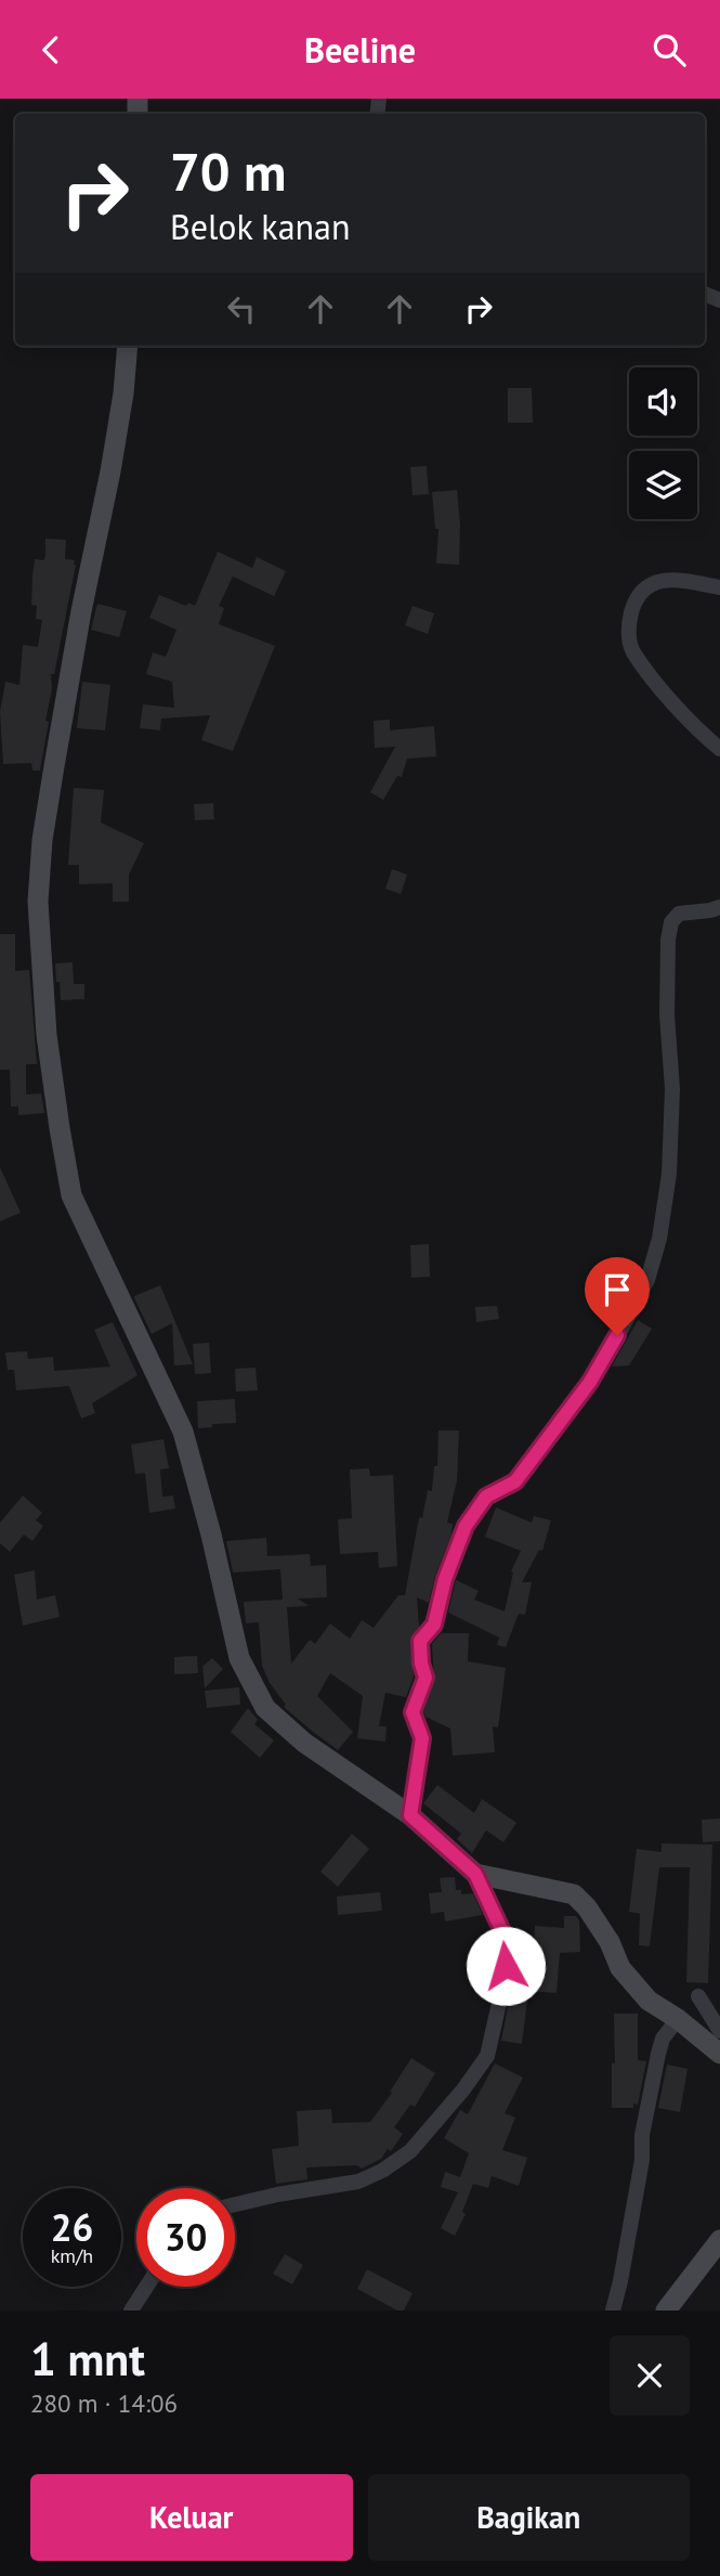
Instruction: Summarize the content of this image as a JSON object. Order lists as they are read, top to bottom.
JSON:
{
  "page": {
    "header": "Beeline",
    "turn": ["70 m", "Belok kanan"],
    "speed": "26 km/h",
    "limit": "30",
    "heading": ["1 mnt", "280 m · 14:06"],
    "buttons": ["Keluar", "Bagikan"]
  }
}
